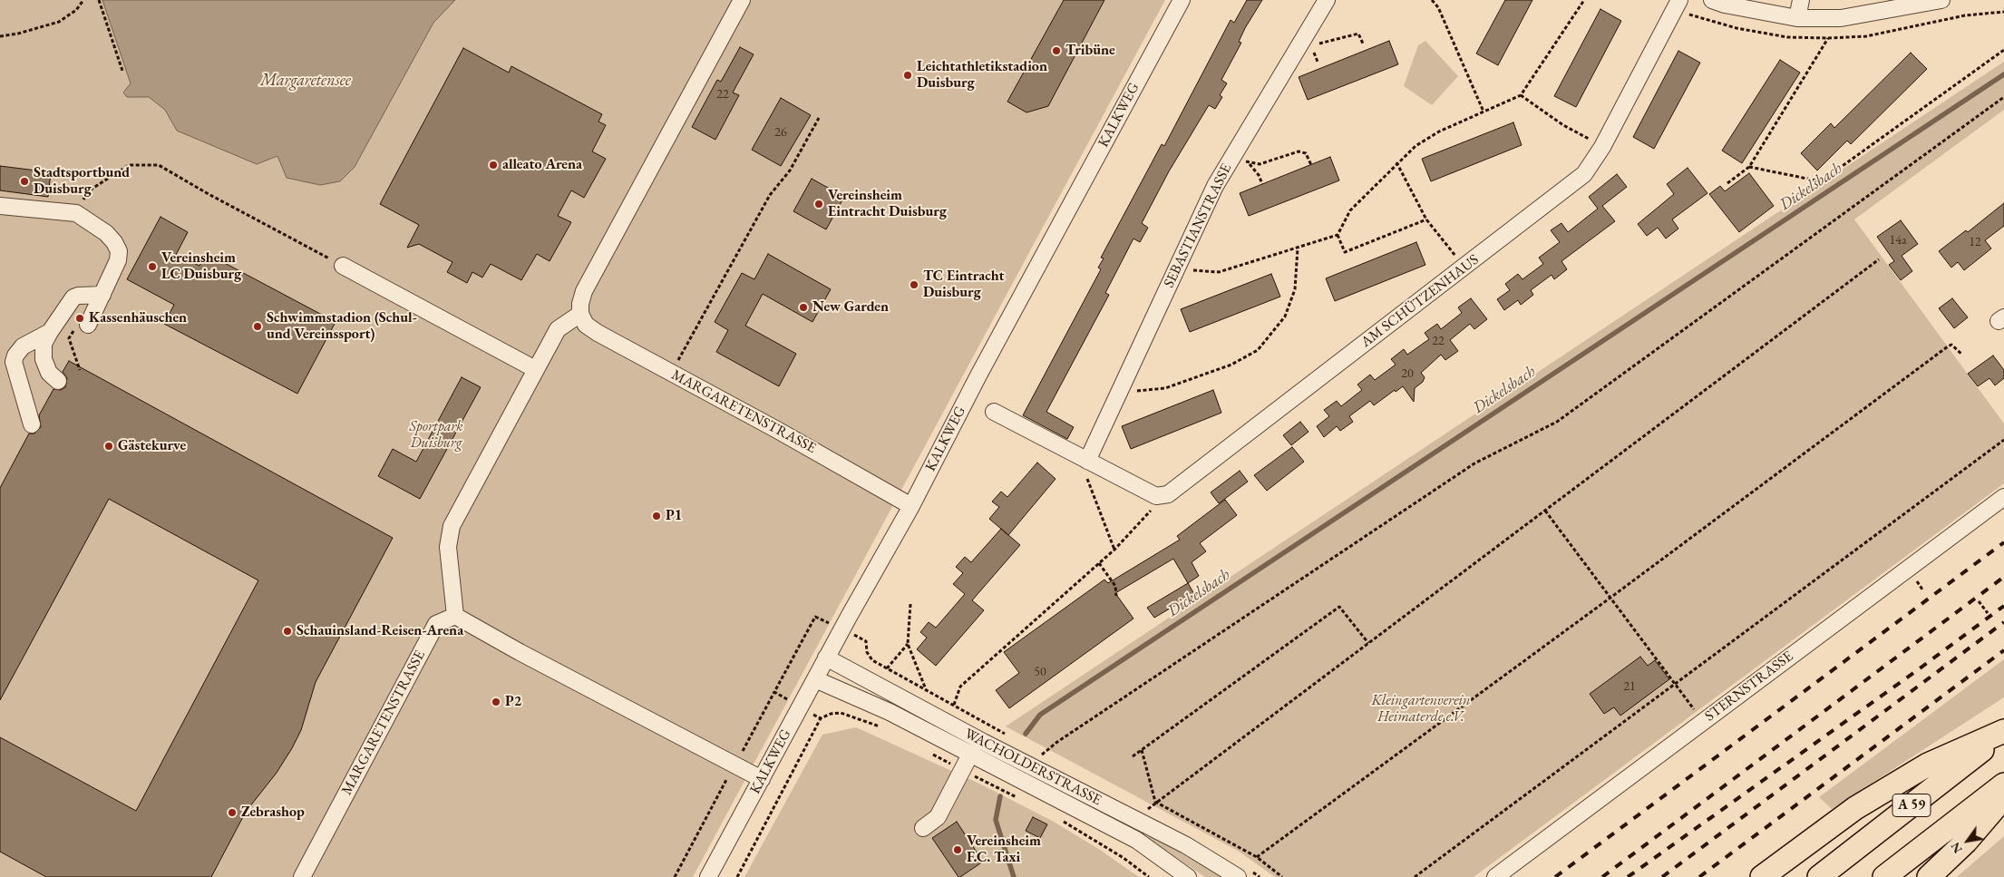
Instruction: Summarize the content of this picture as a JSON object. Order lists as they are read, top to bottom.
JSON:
{
  "streets": {
    "highway": ["A 59"],
    "street": [
      "KALKWEG",
      "SEBASTIANSTRASSE",
      "AM SCHÜTZENHAUS",
      "MARGARETENSTRASSE",
      "STERNSTRASSE",
      "WACHOLDERSTRASSE"
    ]
  },
  "crossings": [
    ["KALKWEG", "MARGARETENSTRASSE"],
    ["KALKWEG", "WACHOLDERSTRASSE"]
  ],
  "water": ["Margaretensee", "Dickelsbach"],
  "parks": ["Sportpark Duisburg", "Kleingartenverein Heimaterde e.V."],
  "places": [
    "Tribüne",
    "Leichtathletikstadion Duisburg",
    "alleato Arena",
    "Stadtsportbund Duisburg",
    "Vereinsheim Eintracht Duisburg",
    "Vereinsheim LC Duisburg",
    "TC Eintracht Duisburg",
    "New Garden",
    "Kassenhäuschen",
    "Schwimmstadion (Schul- und Vereinssport)",
    "Gästekurve",
    "P1",
    "Schauinsland-Reisen-Arena",
    "P2",
    "Zebrashop",
    "Vereinsheim F.C. Taxi"
  ],
  "house_numbers": [
    "22",
    "26",
    "14a",
    "12",
    "22",
    "20",
    "50",
    "21"
  ],
  "north": "bottom left"
}
